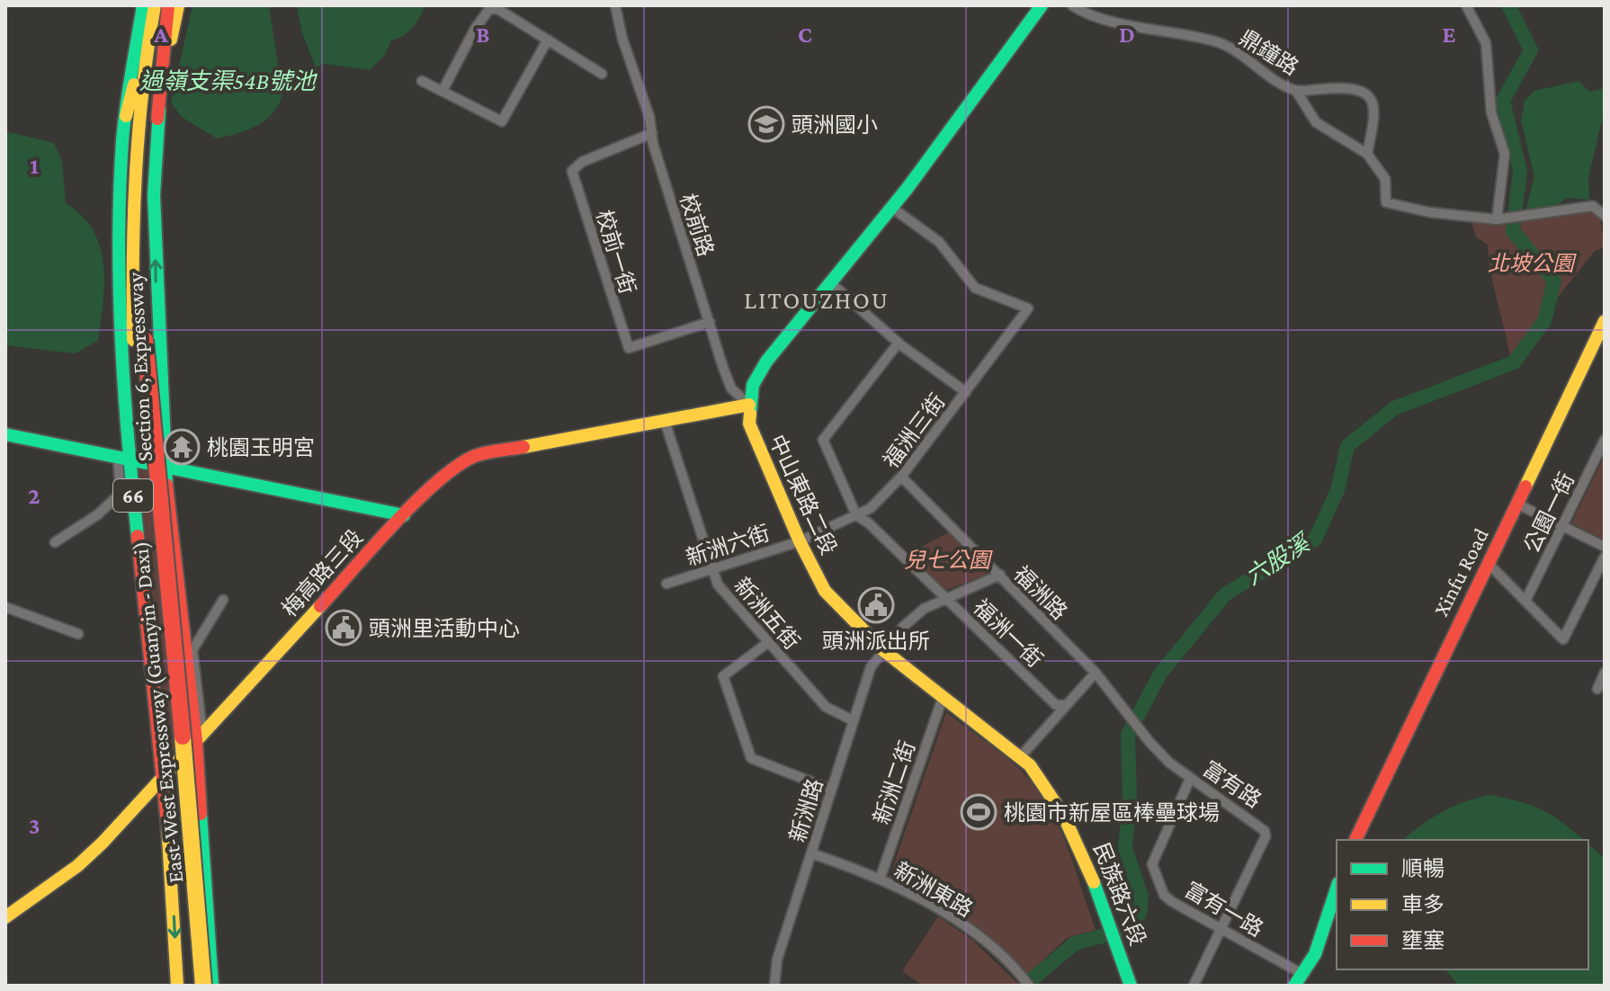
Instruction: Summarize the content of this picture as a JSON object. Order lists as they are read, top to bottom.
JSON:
{
  "streets": {
    "main road": [
      "Section 6, Expressway",
      "中山東路二段",
      "66",
      "Xinfu Road",
      "梅高路三段",
      "East-West Expressway (Guanyin - Daxi)",
      "民族路六段"
    ],
    "street": [
      "鼎鐘路",
      "校前路",
      "校前一街",
      "福洲三街",
      "公園一街",
      "新洲六街",
      "福洲路",
      "新洲五街",
      "福洲一街",
      "新洲二街",
      "富有路",
      "新洲路",
      "新洲東路",
      "富有一路"
    ]
  },
  "crossings": [
    ["校前路", "校前一街"],
    ["校前路", "中山東路二段"],
    ["校前路", "梅高路三段"],
    ["Section 6, Expressway", "梅高路三段"],
    ["福洲三街", "中山東路二段"],
    ["福洲三街", "新洲六街"],
    ["福洲三街", "福洲一街"],
    ["中山東路二段", "新洲六街"],
    ["中山東路二段", "梅高路三段"],
    ["中山東路二段", "福洲路"],
    ["中山東路二段", "新洲二街"],
    ["中山東路二段", "新洲路"],
    ["中山東路二段", "民族路六段"],
    ["新洲六街", "新洲五街"],
    ["梅高路三段", "新洲五街"],
    ["福洲路", "福洲一街"],
    ["福洲路", "富有路"],
    ["福洲路", "新洲路"],
    ["新洲五街", "新洲路"],
    ["新洲二街", "新洲東路"],
    ["富有路", "富有一路"],
    ["新洲路", "新洲東路"]
  ],
  "districts": ["LITOUZHOU"],
  "water": ["過嶺支渠54B號池", "六股溪"],
  "parks": ["北坡公園", "兒七公園"],
  "places": {
    "school or university": ["頭洲國小"],
    "temple": ["桃園玉明宮"],
    "public building": ["頭洲派出所", "頭洲里活動中心"],
    "sports": ["桃園市新屋區棒壘球場"]
  },
  "legend": ["順暢", "車多", "壅塞"],
  "grid": {
    "columns": [
      "A",
      "B",
      "C",
      "D",
      "E"
    ],
    "rows": ["1", "2", "3"]
  }
}
